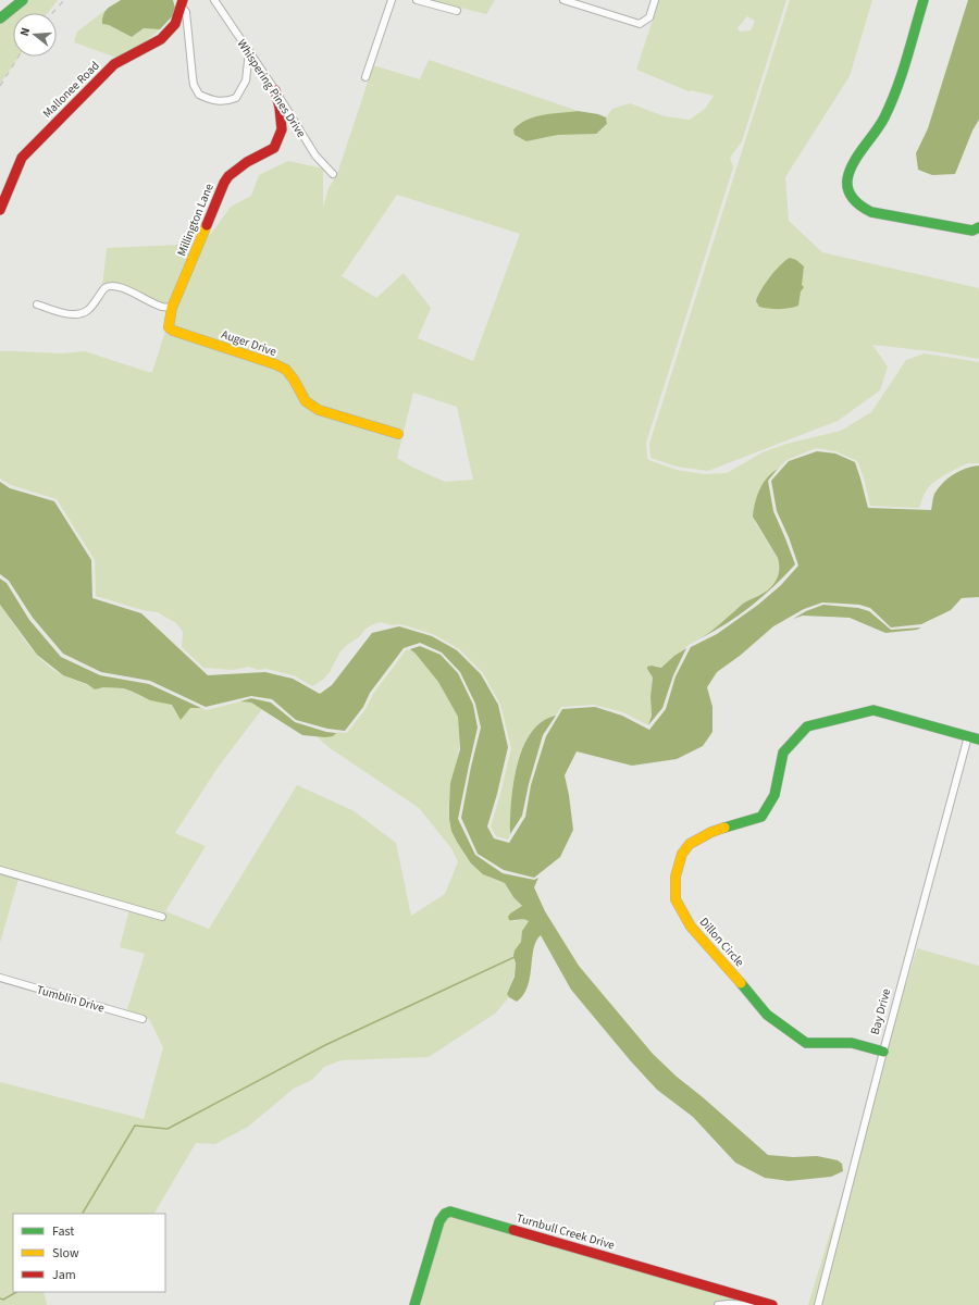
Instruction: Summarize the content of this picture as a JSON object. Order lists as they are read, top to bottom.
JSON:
{
  "streets": {
    "street": [
      "Whispering Pines Drive",
      "Mallonee Road",
      "Millington Lane",
      "Auger Drive",
      "Dillon Circle",
      "Tumblin Drive",
      "Bay Drive",
      "Turnbull Creek Drive"
    ]
  },
  "crossings": [
    ["Whispering Pines Drive", "Millington Lane"],
    ["Millington Lane", "Auger Drive"],
    ["Dillon Circle", "Bay Drive"]
  ],
  "legend": ["Fast", "Slow", "Jam"],
  "north": "left"
}
